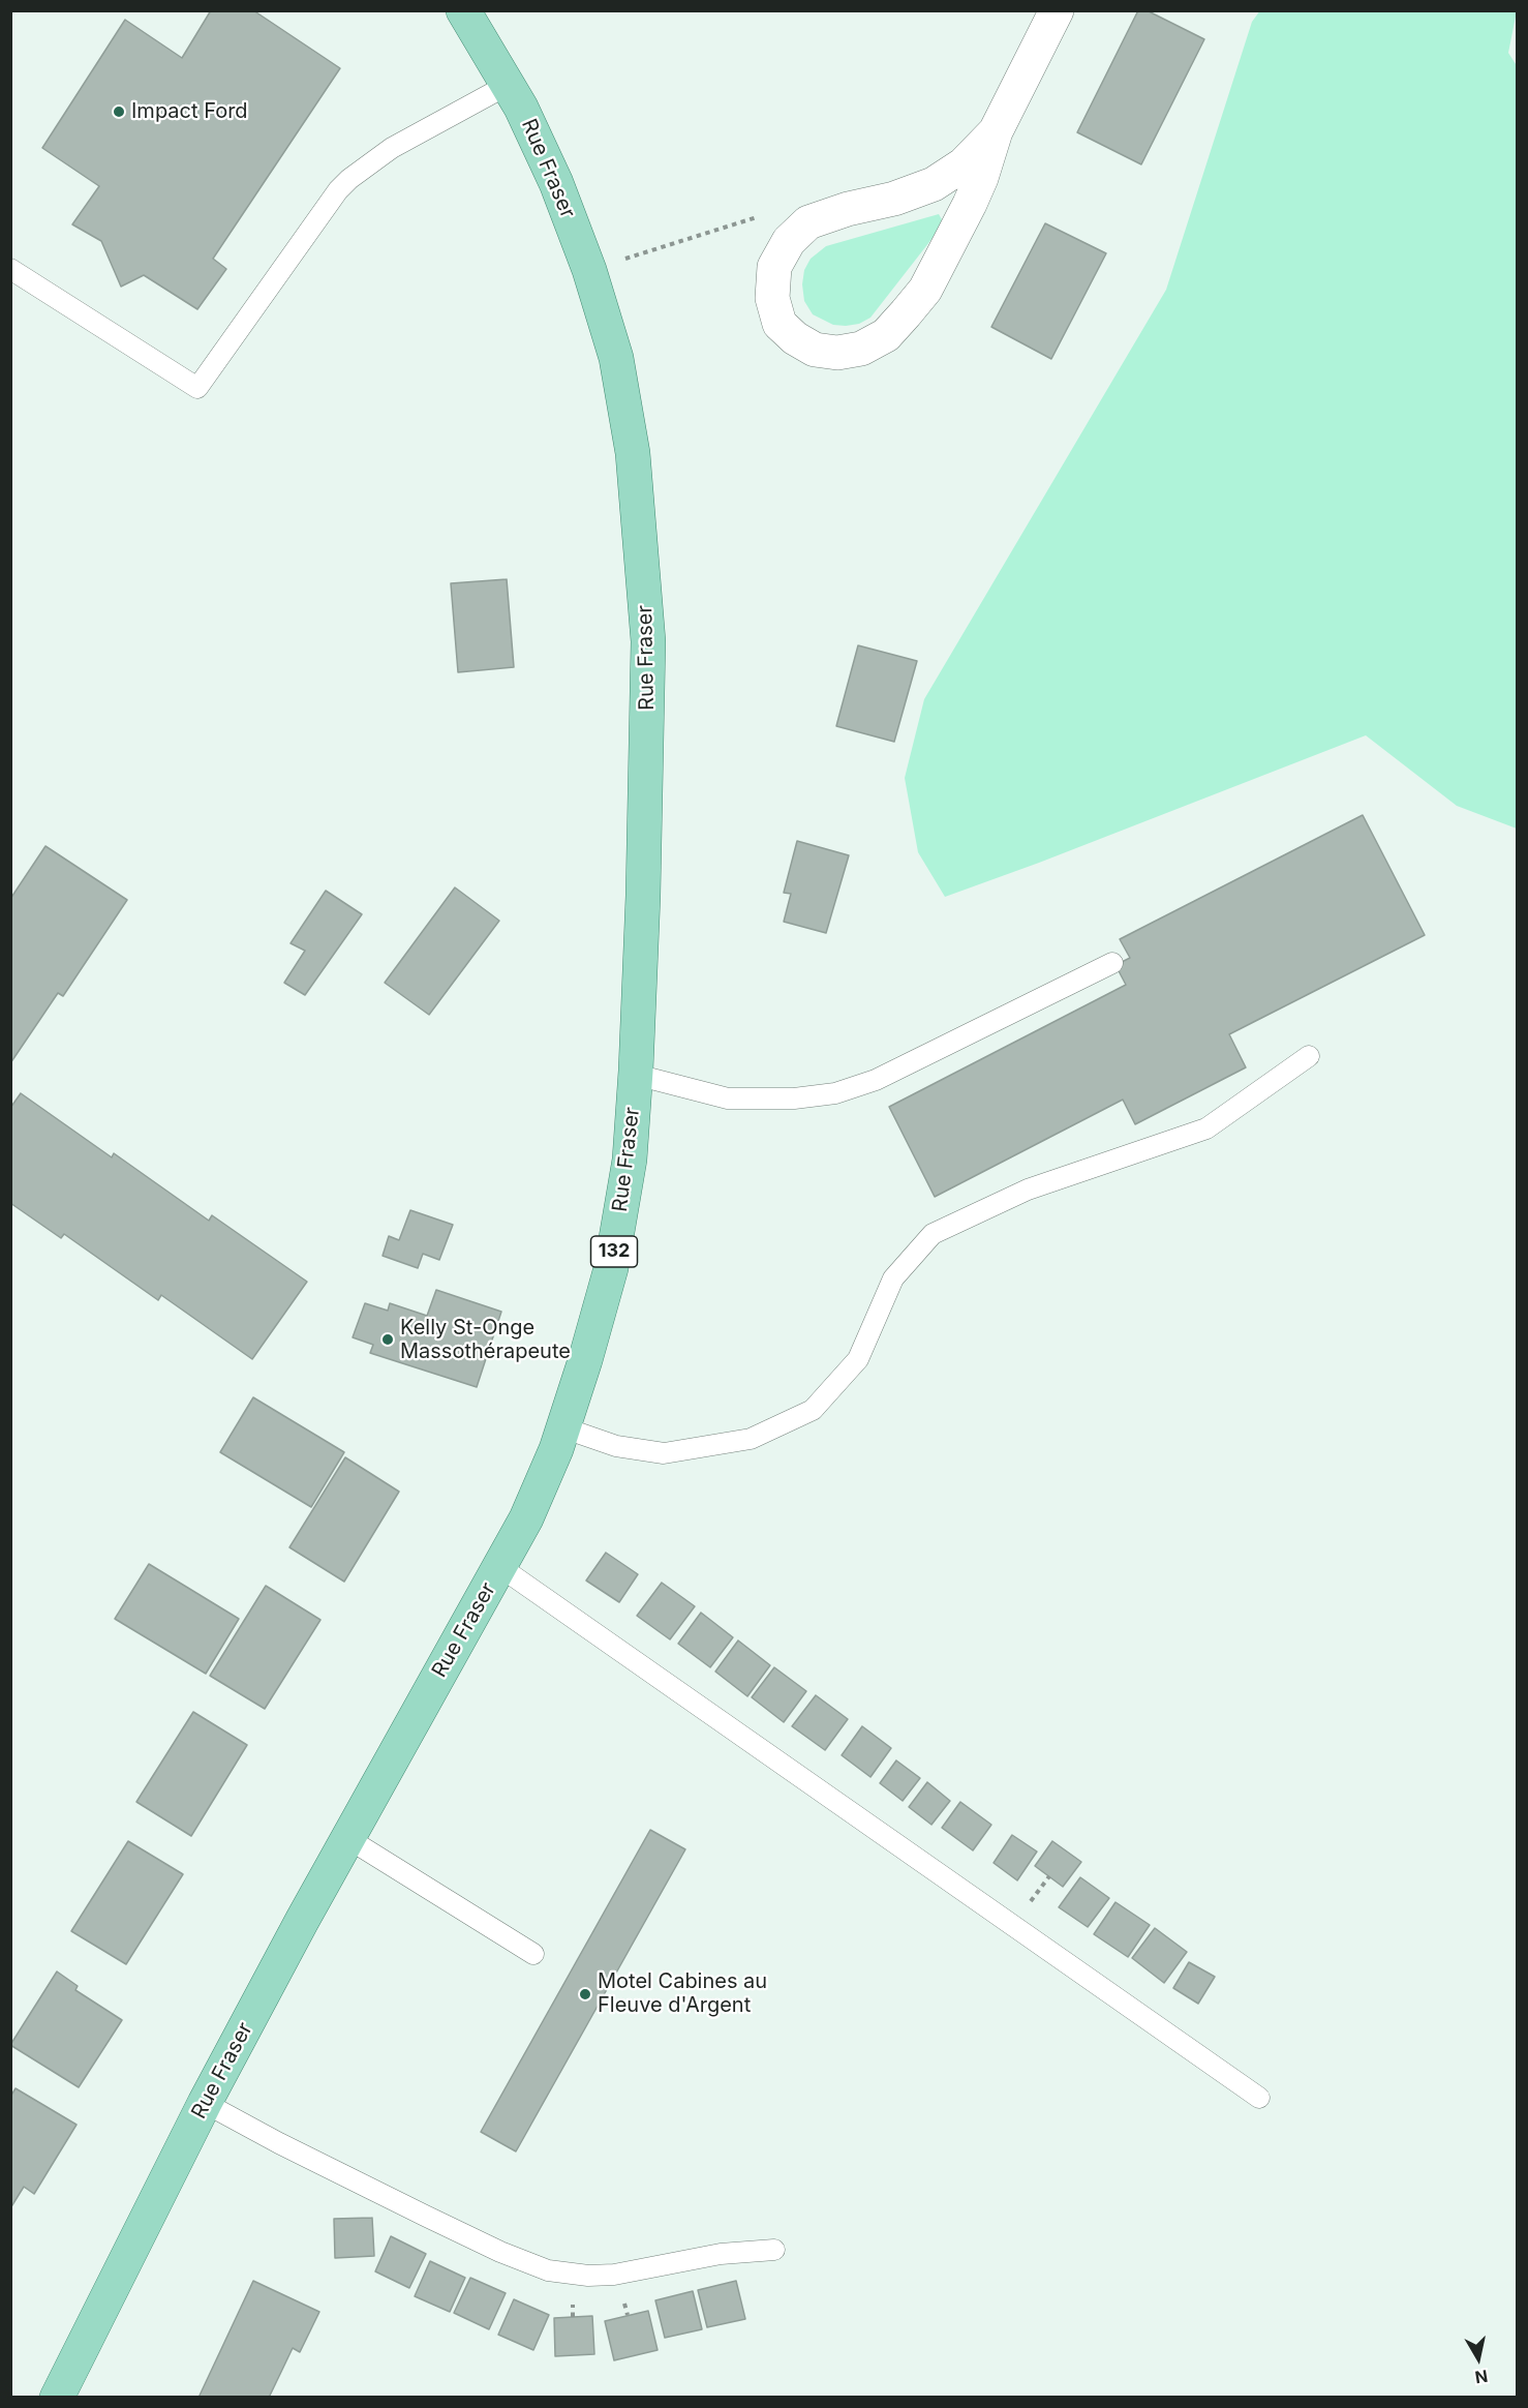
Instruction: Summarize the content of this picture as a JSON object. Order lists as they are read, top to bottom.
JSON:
{
  "streets": {
    "main road": ["Rue Fraser", "132"]
  },
  "places": ["Impact Ford", "Kelly St-Onge Massothérapeute", "Motel Cabines au Fleuve d'Argent"],
  "north": "bottom"
}
